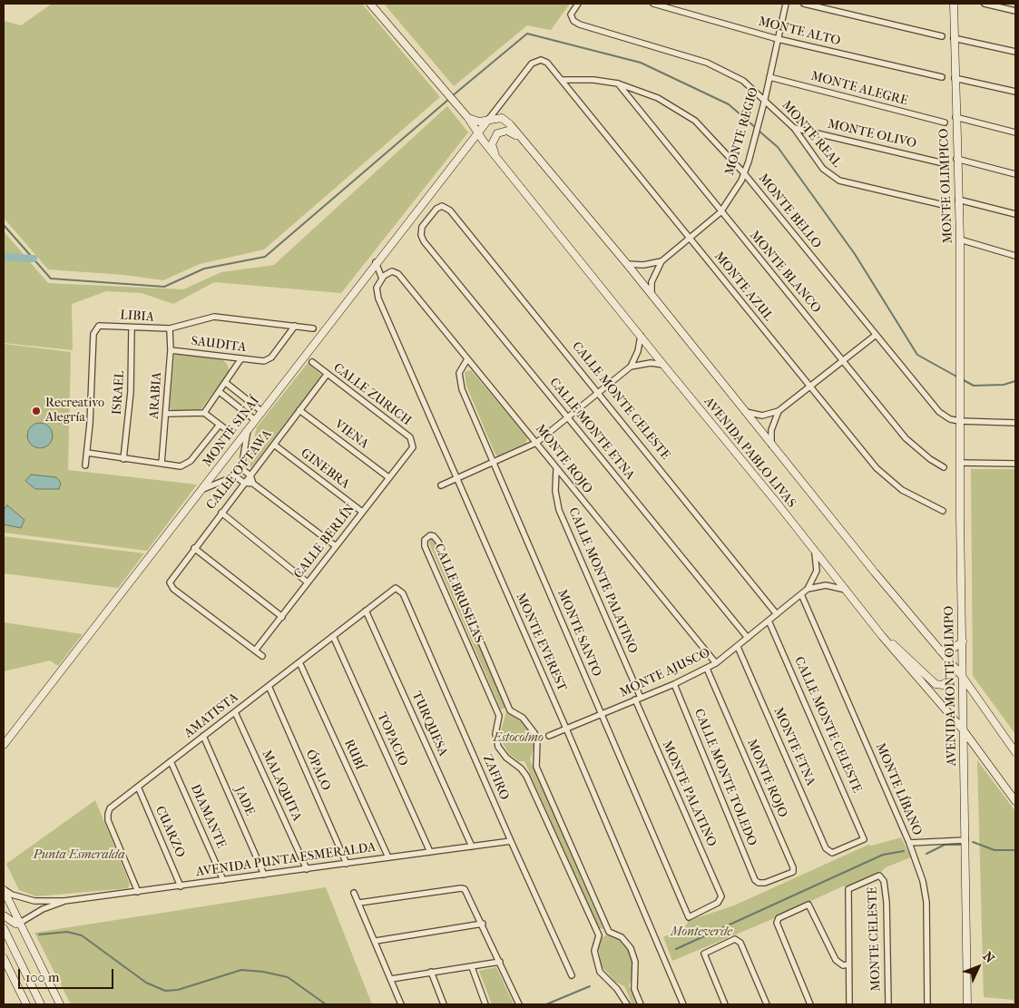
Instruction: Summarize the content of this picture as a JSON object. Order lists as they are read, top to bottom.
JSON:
{
  "streets": {
    "main road": [
      "MONTE OLIMPICO",
      "MONTE SINAÍ",
      "AVENIDA PABLO LIVAS",
      "AVENIDA MONTE OLIMPO"
    ],
    "street": [
      "MONTE ALTO",
      "MONTE ALEGRE",
      "MONTE REGIO",
      "MONTE REAL",
      "MONTE OLIVO",
      "MONTE BELLO",
      "MONTE BLANCO",
      "MONTE AZUL",
      "LIBIA",
      "SAUDITA",
      "ISRAEL",
      "CALLE ZURICH",
      "ARABIA",
      "CALLE MONTE CELESTE",
      "CALLE MONTE ETNA",
      "VIENA",
      "MONTE ROJO",
      "GINEBRA",
      "CALLE OTTAWA",
      "CALLE BERLÍN",
      "CALLE MONTE PALATINO",
      "CALLE BRUSELAS",
      "MONTE SANTO",
      "MONTE EVEREST",
      "MONTE AJUSCO",
      "AMATISTA",
      "TURQUESA",
      "TOPACIO",
      "MONTE ETNA",
      "RUBÍ",
      "ÓPALO",
      "ZAFIRO",
      "CALLE MONTE TOLEDO",
      "MALAQUITA",
      "MONTE LÍBANO",
      "MONTE PALATINO",
      "JADE",
      "DIAMANTE",
      "CUARZO",
      "AVENIDA PUNTA ESMERALDA",
      "MONTE CELESTE"
    ]
  },
  "crossings": [
    ["MONTE ALTO", "MONTE REGIO"],
    ["MONTE ALEGRE", "MONTE REGIO"],
    ["MONTE REGIO", "MONTE REAL"],
    ["MONTE REGIO", "MONTE BELLO"],
    ["MONTE REGIO", "MONTE BLANCO"],
    ["MONTE REGIO", "MONTE AZUL"],
    ["MONTE REGIO", "AVENIDA PABLO LIVAS"],
    ["MONTE REAL", "MONTE OLIVO"],
    ["MONTE OLIMPICO", "AVENIDA MONTE OLIMPO"],
    ["MONTE BELLO", "MONTE BLANCO"],
    ["MONTE BELLO", "MONTE AZUL"],
    ["MONTE BELLO", "AVENIDA MONTE OLIMPO"],
    ["MONTE AZUL", "MONTE SINAÍ"],
    ["MONTE AZUL", "AVENIDA PABLO LIVAS"],
    ["LIBIA", "SAUDITA"],
    ["LIBIA", "ISRAEL"],
    ["LIBIA", "ARABIA"],
    ["SAUDITA", "ARABIA"],
    ["CALLE ZURICH", "CALLE OTTAWA"],
    ["CALLE ZURICH", "CALLE BERLÍN"],
    ["CALLE MONTE CELESTE", "CALLE MONTE ETNA"],
    ["CALLE MONTE CELESTE", "MONTE AJUSCO"],
    ["CALLE MONTE CELESTE", "MONTE ETNA"],
    ["CALLE MONTE ETNA", "MONTE AJUSCO"],
    ["MONTE SINAÍ", "AVENIDA PABLO LIVAS"],
    ["VIENA", "CALLE OTTAWA"],
    ["VIENA", "CALLE BERLÍN"],
    ["AVENIDA PABLO LIVAS", "MONTE AJUSCO"],
    ["AVENIDA PABLO LIVAS", "AVENIDA MONTE OLIMPO"],
    ["MONTE ROJO", "CALLE MONTE PALATINO"],
    ["MONTE ROJO", "MONTE SANTO"],
    ["MONTE ROJO", "MONTE EVEREST"],
    ["MONTE ROJO", "MONTE AJUSCO"],
    ["MONTE ROJO", "CALLE MONTE TOLEDO"],
    ["GINEBRA", "CALLE OTTAWA"],
    ["GINEBRA", "CALLE BERLÍN"],
    ["CALLE OTTAWA", "CALLE BERLÍN"],
    ["CALLE MONTE PALATINO", "MONTE AJUSCO"],
    ["CALLE MONTE PALATINO", "MONTE PALATINO"],
    ["MONTE SANTO", "MONTE AJUSCO"],
    ["MONTE SANTO", "MONTE PALATINO"],
    ["MONTE EVEREST", "MONTE AJUSCO"],
    ["MONTE AJUSCO", "MONTE ETNA"],
    ["MONTE AJUSCO", "CALLE MONTE TOLEDO"],
    ["MONTE AJUSCO", "MONTE LÍBANO"],
    ["MONTE AJUSCO", "MONTE PALATINO"],
    ["AMATISTA", "TURQUESA"],
    ["AMATISTA", "TOPACIO"],
    ["AMATISTA", "RUBÍ"],
    ["AMATISTA", "ÓPALO"],
    ["AMATISTA", "ZAFIRO"],
    ["AMATISTA", "MALAQUITA"],
    ["AMATISTA", "JADE"],
    ["AMATISTA", "DIAMANTE"],
    ["AMATISTA", "CUARZO"],
    ["AMATISTA", "AVENIDA PUNTA ESMERALDA"],
    ["TURQUESA", "AVENIDA PUNTA ESMERALDA"],
    ["TOPACIO", "AVENIDA PUNTA ESMERALDA"],
    ["RUBÍ", "AVENIDA PUNTA ESMERALDA"],
    ["ÓPALO", "AVENIDA PUNTA ESMERALDA"],
    ["ZAFIRO", "AVENIDA PUNTA ESMERALDA"],
    ["MALAQUITA", "AVENIDA PUNTA ESMERALDA"],
    ["JADE", "AVENIDA PUNTA ESMERALDA"],
    ["DIAMANTE", "AVENIDA PUNTA ESMERALDA"],
    ["CUARZO", "AVENIDA PUNTA ESMERALDA"]
  ],
  "parks": ["Estocolmo", "Punta Esmeralda", "Monteverde"],
  "places": ["Recreativo Alegría"],
  "scale_bar": "100 m",
  "north": "top right"
}
